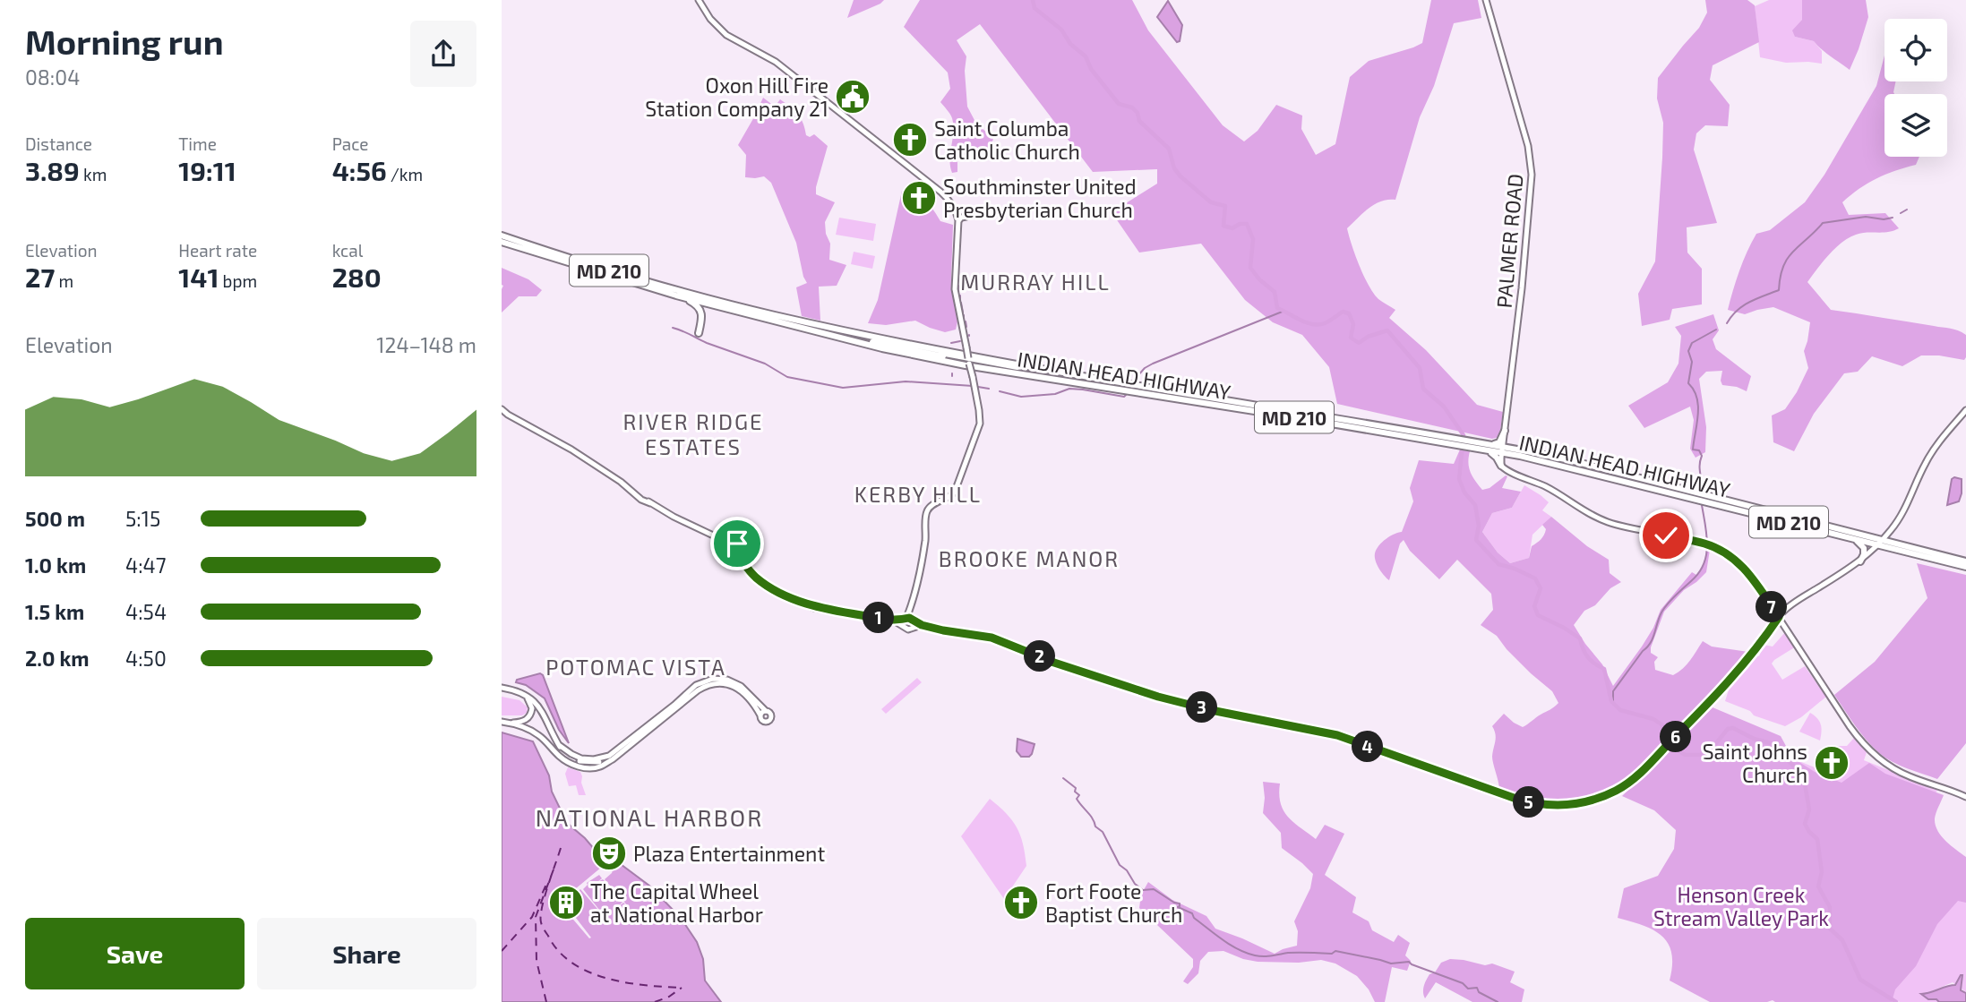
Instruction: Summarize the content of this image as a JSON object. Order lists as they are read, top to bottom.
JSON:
{
  "streets": {
    "highway": ["MD 210", "INDIAN HEAD HIGHWAY"],
    "main road": ["PALMER ROAD"]
  },
  "crossings": [
    ["PALMER ROAD", "INDIAN HEAD HIGHWAY"]
  ],
  "districts": [
    "MURRAY HILL",
    "RIVER RIDGE ESTATES",
    "KERBY HILL",
    "BROOKE MANOR",
    "POTOMAC VISTA",
    "NATIONAL HARBOR"
  ],
  "parks": ["Henson Creek Stream Valley Park"],
  "places": {
    "public building": ["Oxon Hill Fire Station Company 21"],
    "church": [
      "Saint Columba Catholic Church",
      "Southminster United Presbyterian Church",
      "Saint Johns Church",
      "Fort Foote Baptist Church"
    ],
    "theatre": ["Plaza Entertainment"],
    "building": ["The Capital Wheel at National Harbor"]
  },
  "page": {
    "heading": ["Morning run", "08:04"],
    "stats": [
      ["Distance", "3.89 km"],
      ["Time", "19:11"],
      ["Pace", "4:56 /km"],
      ["Elevation", "27 m"],
      ["Heart rate", "141 bpm"],
      ["kcal", "280"]
    ],
    "chart": ["Elevation", "124–148 m"],
    "list": [
      {
        "name": "500 m",
        "note": "5:15"
      },
      {
        "name": "1.0 km",
        "note": "4:47"
      },
      {
        "name": "1.5 km",
        "note": "4:54"
      },
      {
        "name": "2.0 km",
        "note": "4:50"
      }
    ],
    "pins": [
      "7",
      "1",
      "2",
      "3",
      "6",
      "4",
      "5"
    ],
    "buttons": ["Save", "Share"]
  }
}
